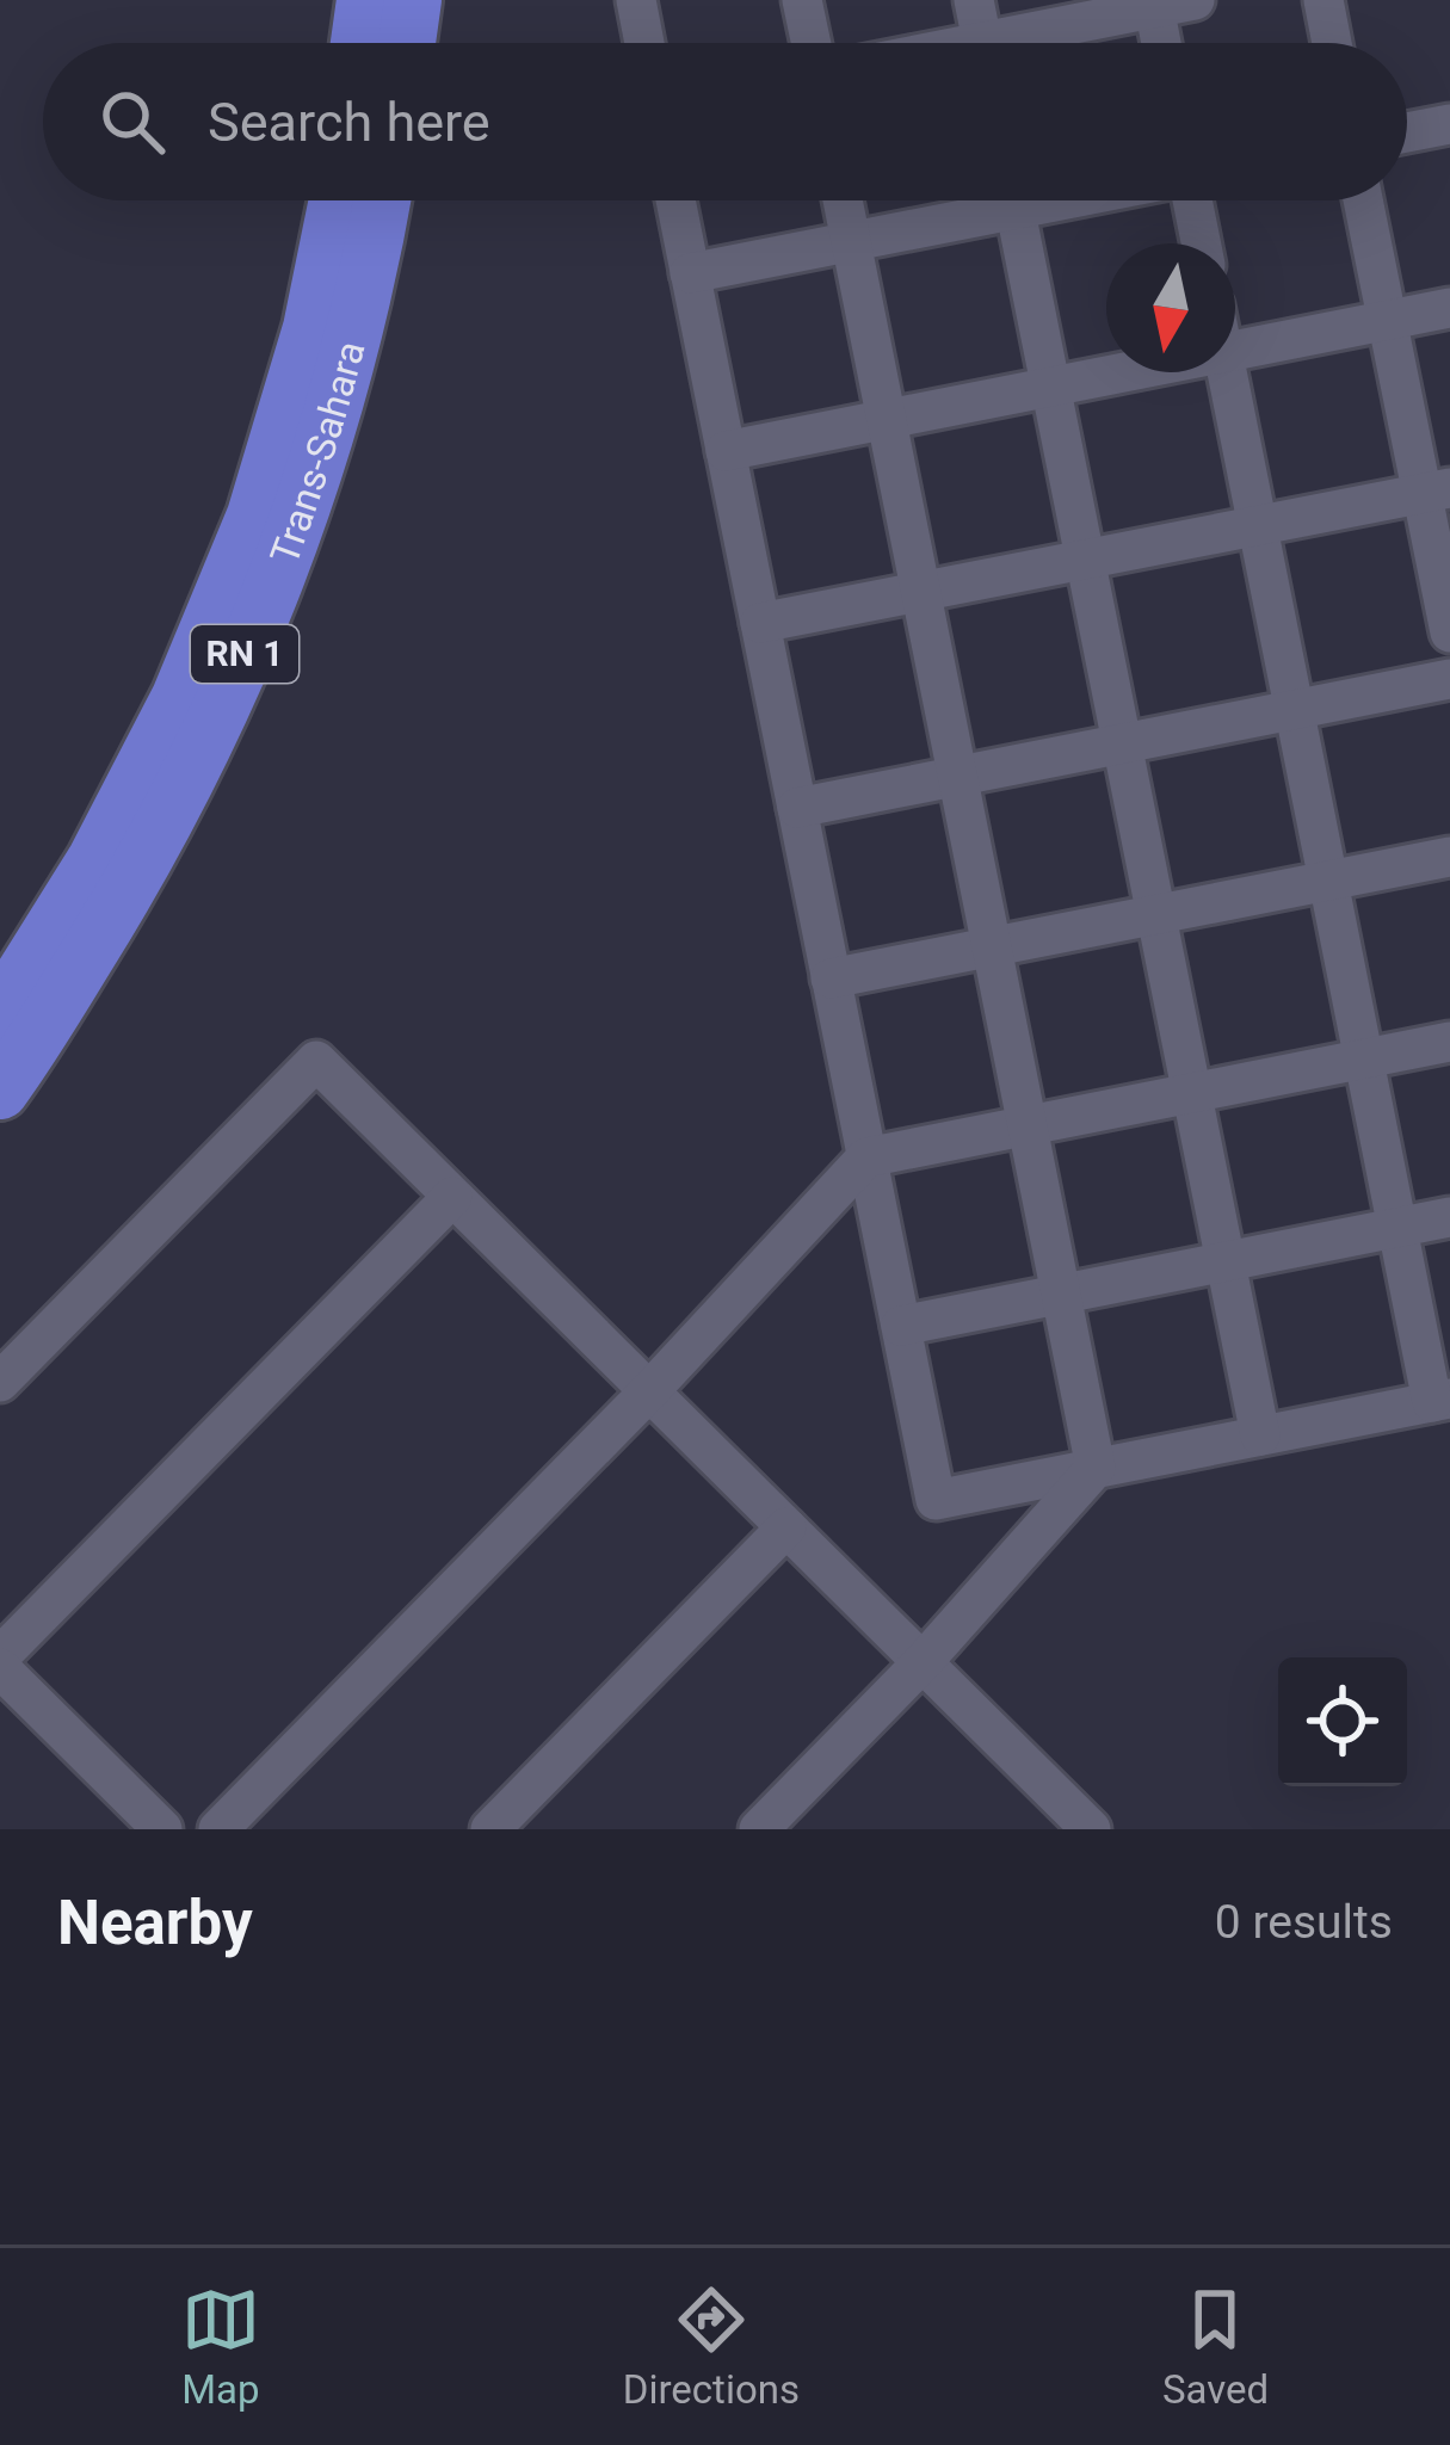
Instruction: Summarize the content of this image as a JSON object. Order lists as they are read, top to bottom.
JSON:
{
  "streets": {
    "highway": ["Trans-Sahara", "RN 1"]
  },
  "north": "bottom",
  "page": {
    "search": "Search here",
    "heading": ["Nearby", "0 results"],
    "nav": ["Map", "Directions", "Saved"]
  }
}
